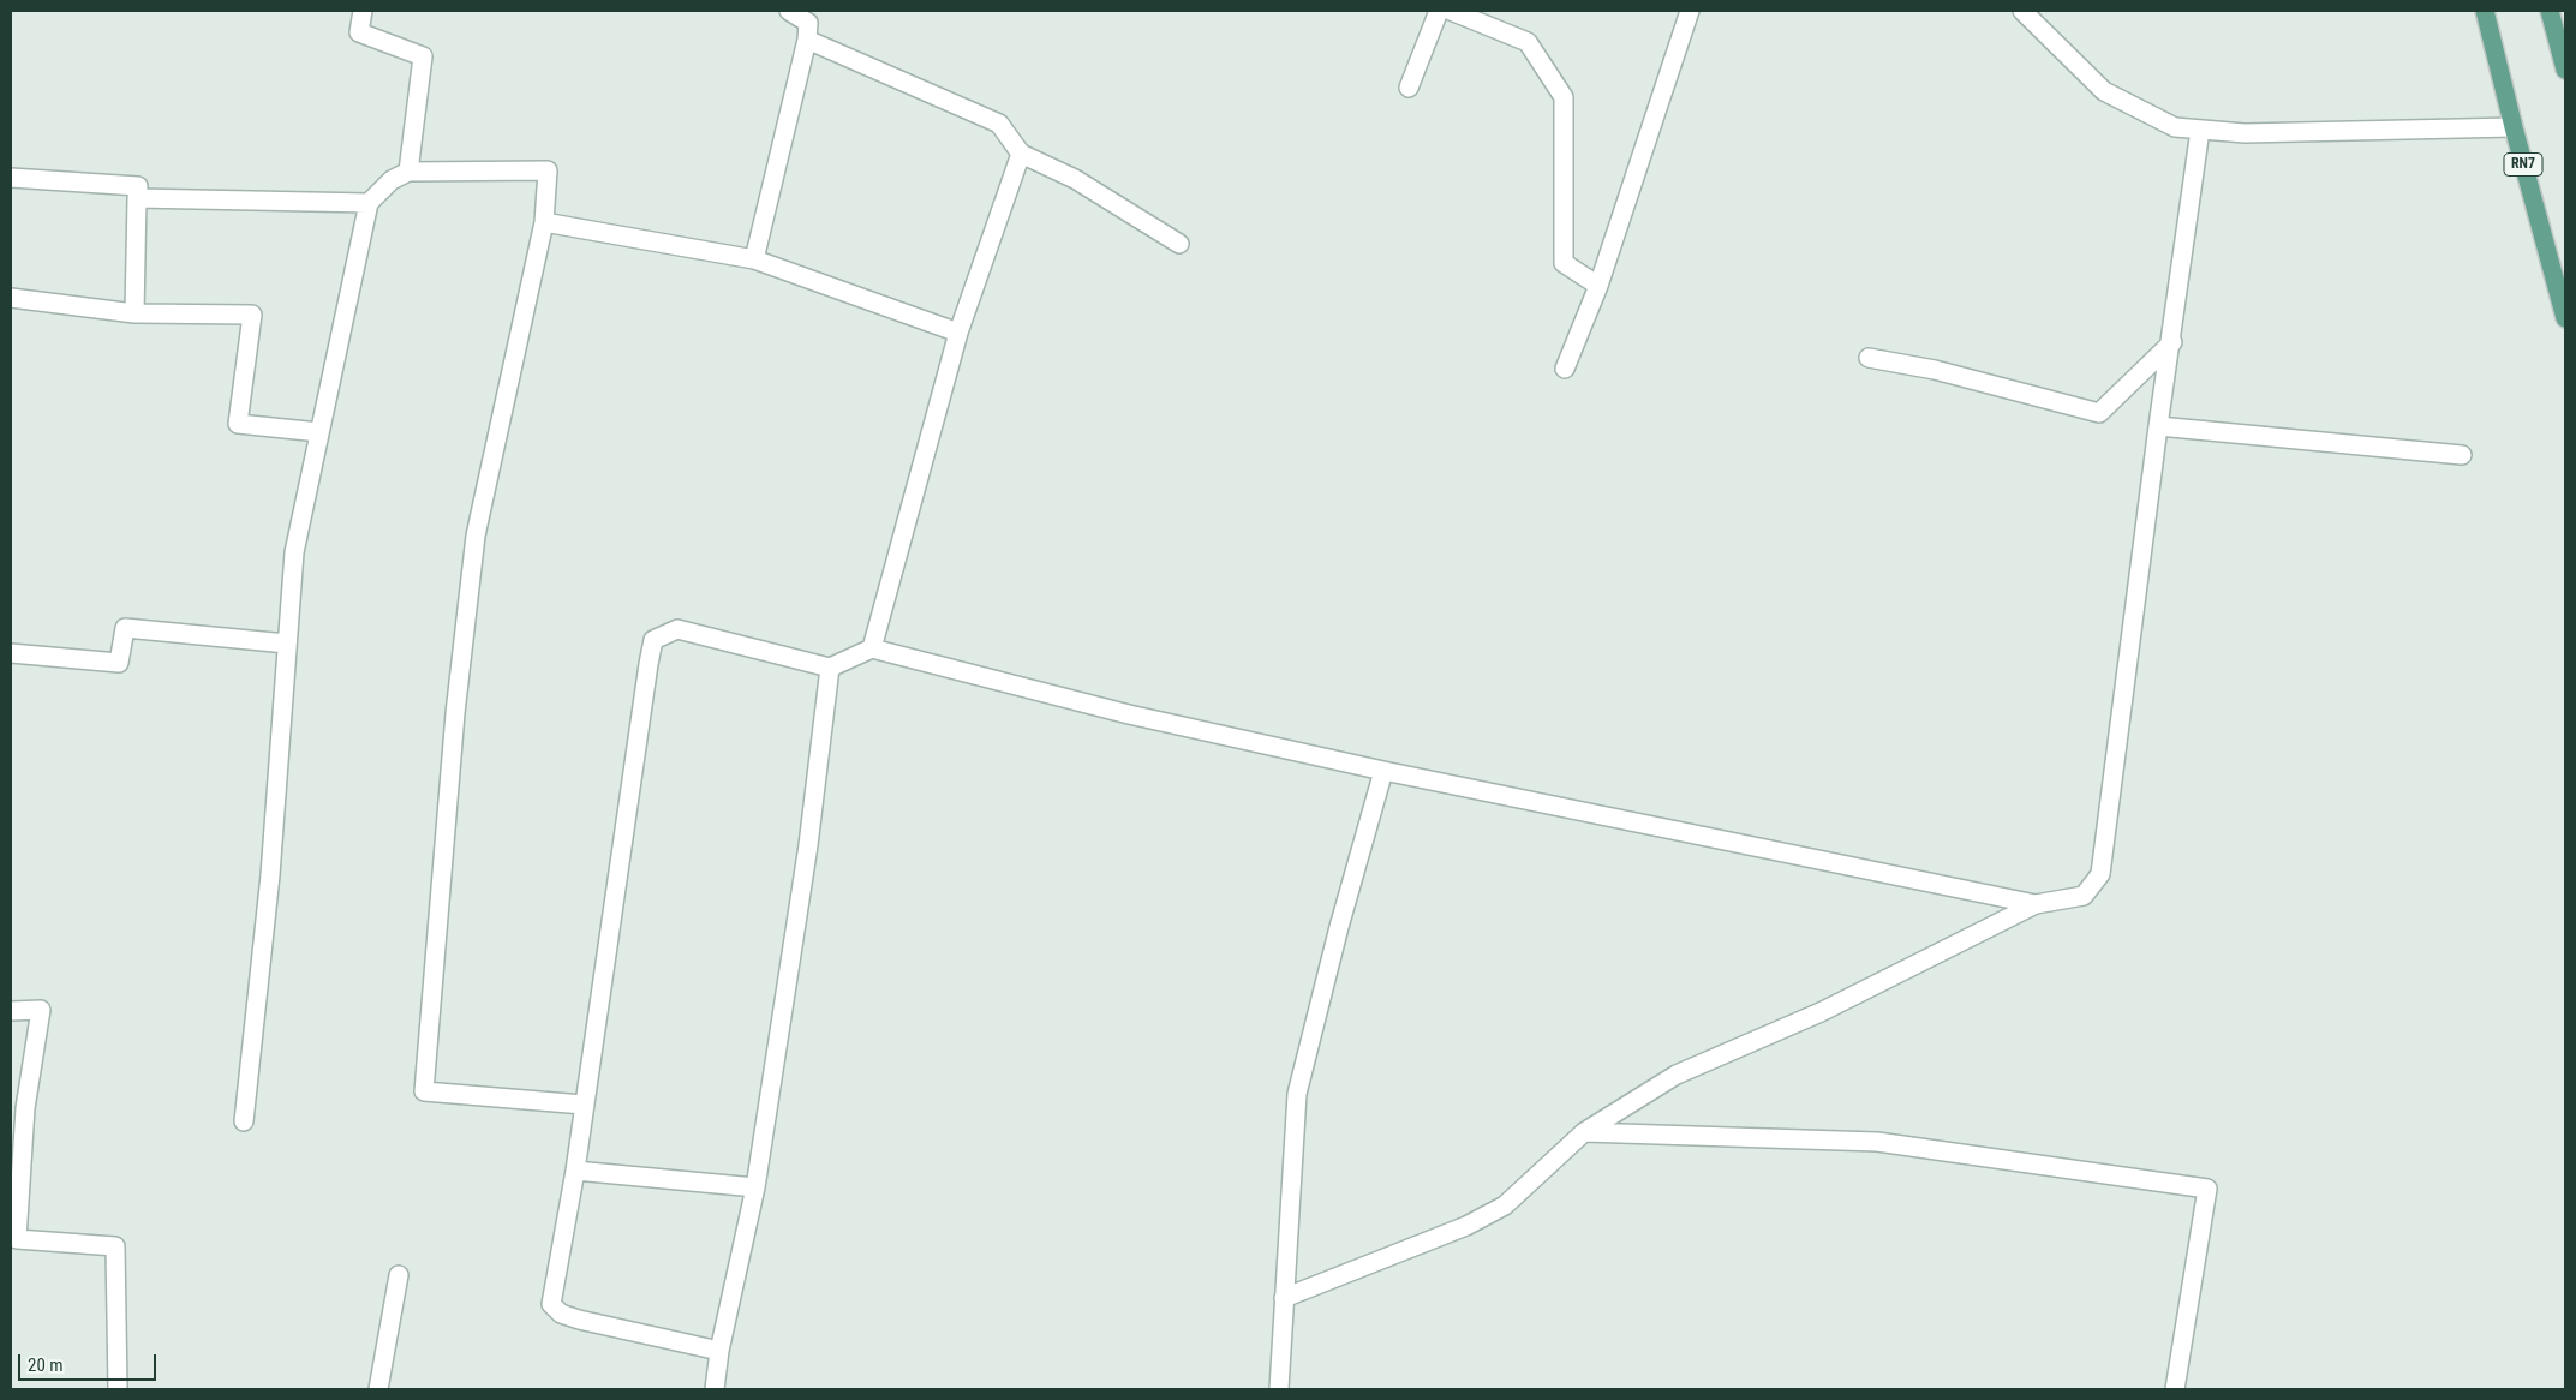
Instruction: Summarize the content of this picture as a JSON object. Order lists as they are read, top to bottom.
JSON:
{
  "streets": {
    "main road": ["RN7"]
  },
  "scale_bar": "20 m"
}
